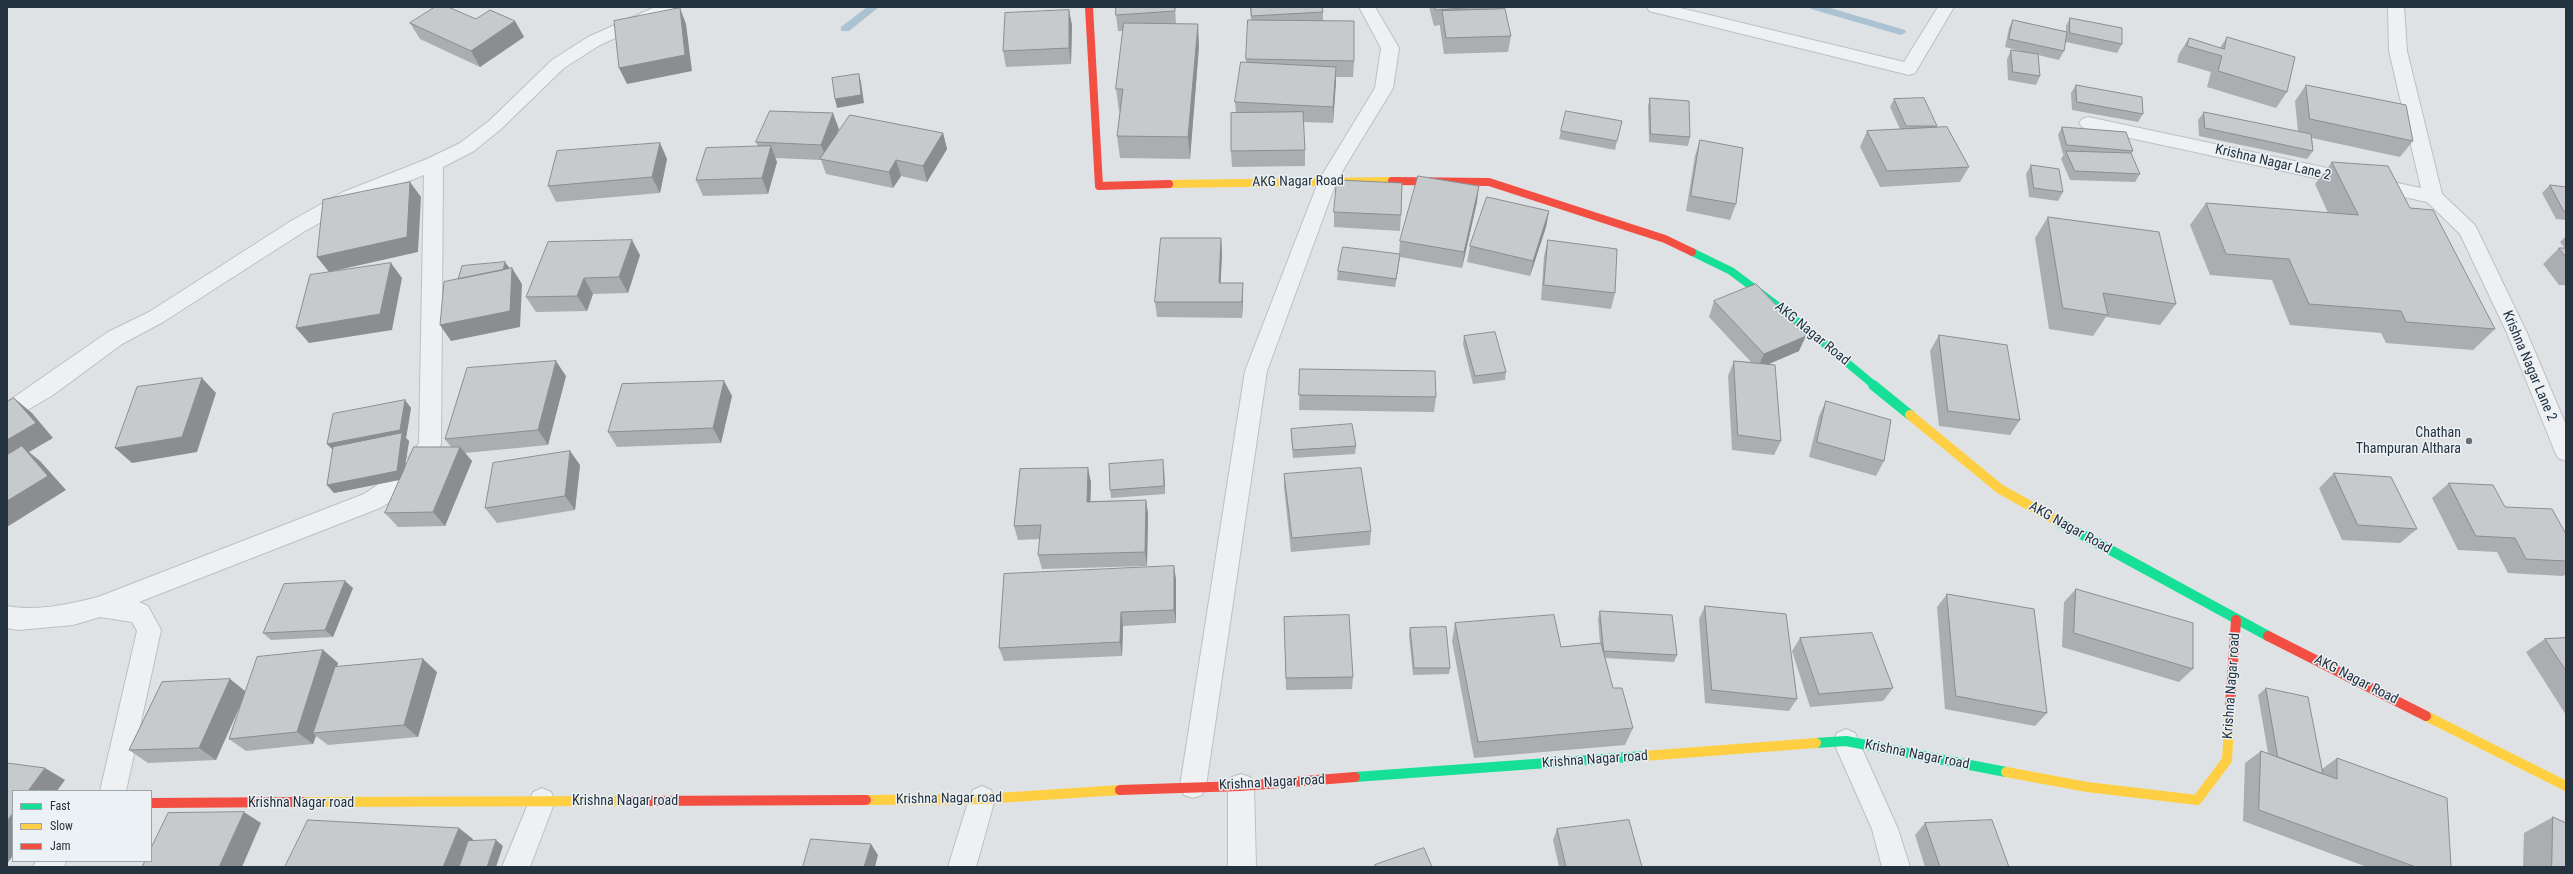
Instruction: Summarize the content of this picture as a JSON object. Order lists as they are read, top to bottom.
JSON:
{
  "streets": {
    "street": ["Krishna Nagar Lane 2", "AKG Nagar Road", "Krishna Nagar road"]
  },
  "crossings": [
    ["AKG Nagar Road", "Krishna Nagar road"]
  ],
  "places": ["Chathan Thampuran Althara"],
  "legend": ["Fast", "Slow", "Jam"]
}
